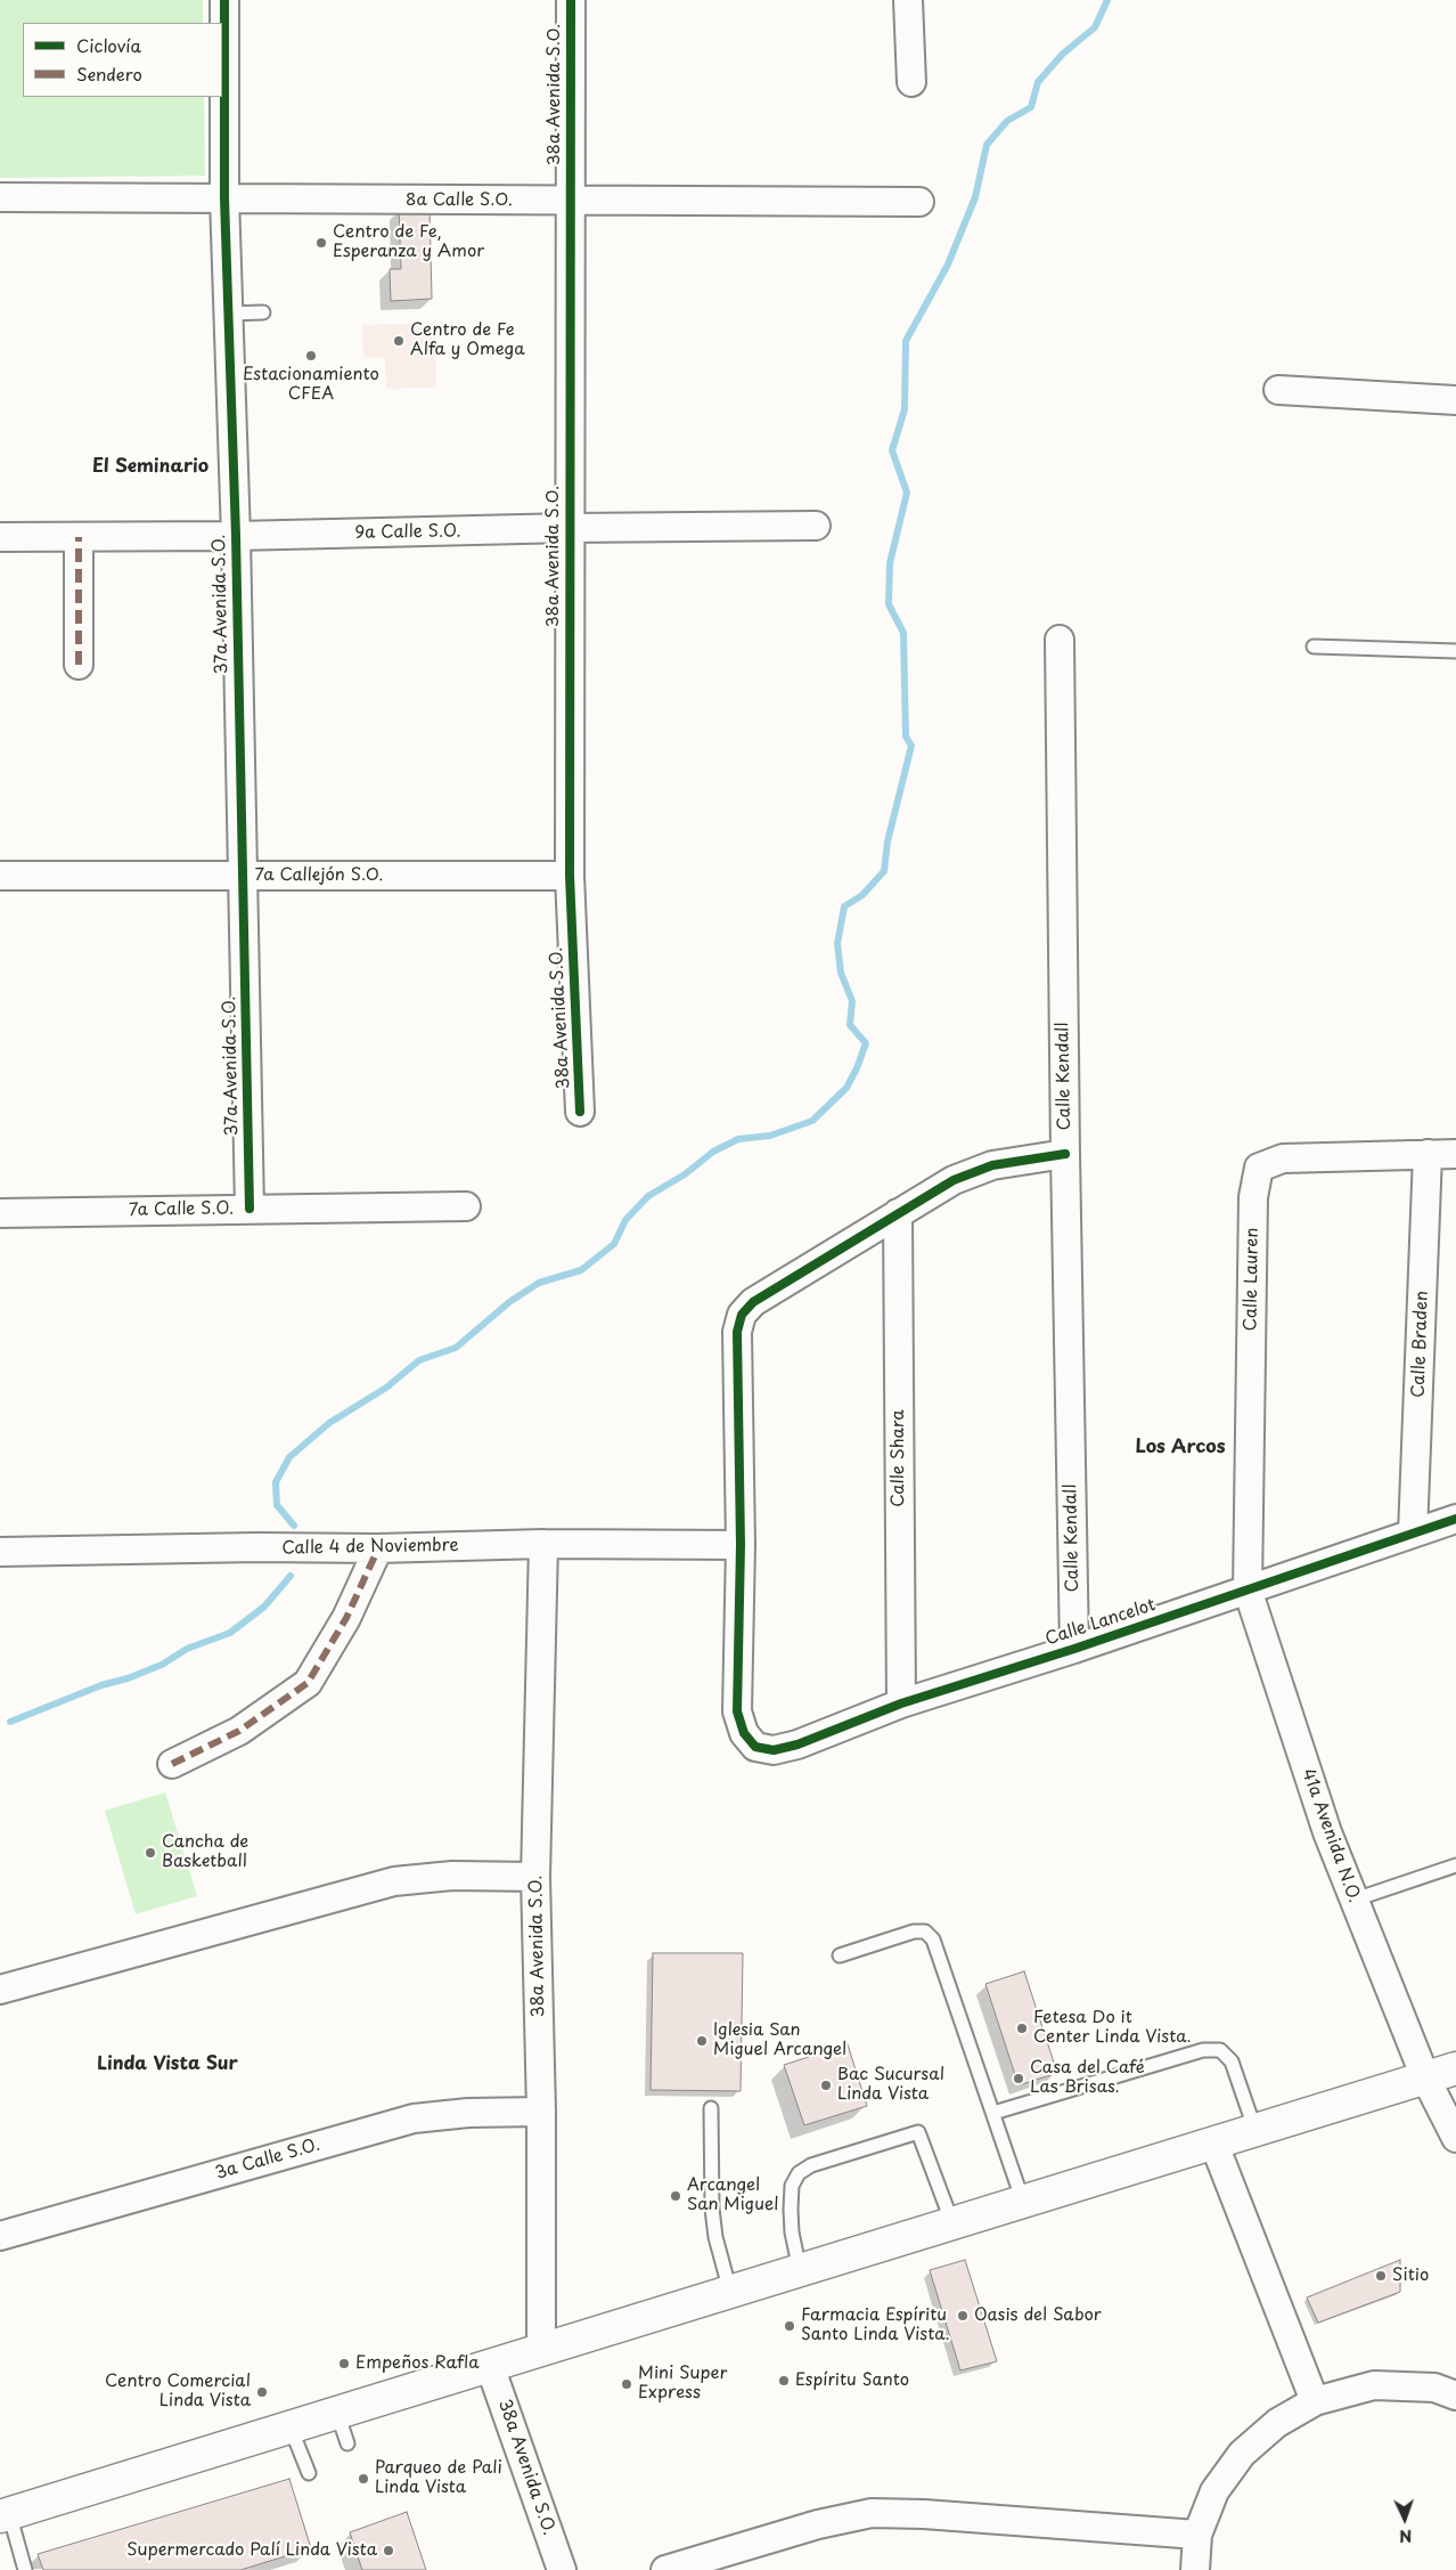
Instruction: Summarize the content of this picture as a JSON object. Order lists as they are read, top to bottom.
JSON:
{
  "streets": {
    "street": [
      "38a Avenida S.O.",
      "8a Calle S.O.",
      "9a Calle S.O.",
      "37a Avenida S.O.",
      "7a Callejón S.O.",
      "Calle Kendall",
      "7a Calle S.O.",
      "Calle Lauren",
      "Calle Braden",
      "Calle Shara",
      "Calle 4 de Noviembre",
      "Calle Lancelot",
      "41a Avenida N.O.",
      "3a Calle S.O."
    ]
  },
  "crossings": [
    ["38a Avenida S.O.", "8a Calle S.O."],
    ["38a Avenida S.O.", "9a Calle S.O."],
    ["38a Avenida S.O.", "7a Callejón S.O."],
    ["38a Avenida S.O.", "Calle 4 de Noviembre"],
    ["38a Avenida S.O.", "3a Calle S.O."],
    ["8a Calle S.O.", "37a Avenida S.O."],
    ["9a Calle S.O.", "37a Avenida S.O."],
    ["37a Avenida S.O.", "7a Callejón S.O."],
    ["37a Avenida S.O.", "7a Calle S.O."],
    ["Calle Kendall", "Calle Lancelot"],
    ["Calle Lauren", "Calle Braden"],
    ["Calle Lauren", "Calle Lancelot"],
    ["Calle Lauren", "41a Avenida N.O."],
    ["Calle Braden", "Calle Lancelot"],
    ["Calle Shara", "Calle Lancelot"],
    ["Calle 4 de Noviembre", "Calle Lancelot"],
    ["Calle Lancelot", "41a Avenida N.O."]
  ],
  "districts": ["El Seminario", "Los Arcos", "Linda Vista Sur"],
  "places": [
    "Centro de Fe, Esperanza y Amor",
    "Centro de Fe Alfa y Omega",
    "Estacionamiento CFEA",
    "Cancha de Basketball",
    "Fetesa Do it Center Linda Vista.",
    "Iglesia San Miguel Arcangel",
    "Casa del Café Las Brisas.",
    "Bac Sucursal Linda Vista",
    "Arcangel San Miguel",
    "Sitio",
    "Oasis del Sabor",
    "Farmacia Espíritu Santo Linda Vista.",
    "Empeños Rafla",
    "Espíritu Santo",
    "Mini Super Express",
    "Centro Comercial Linda Vista",
    "Parqueo de Pali Linda Vista",
    "Supermercado Palí Linda Vista"
  ],
  "legend": ["Ciclovía", "Sendero"],
  "north": "bottom"
}
